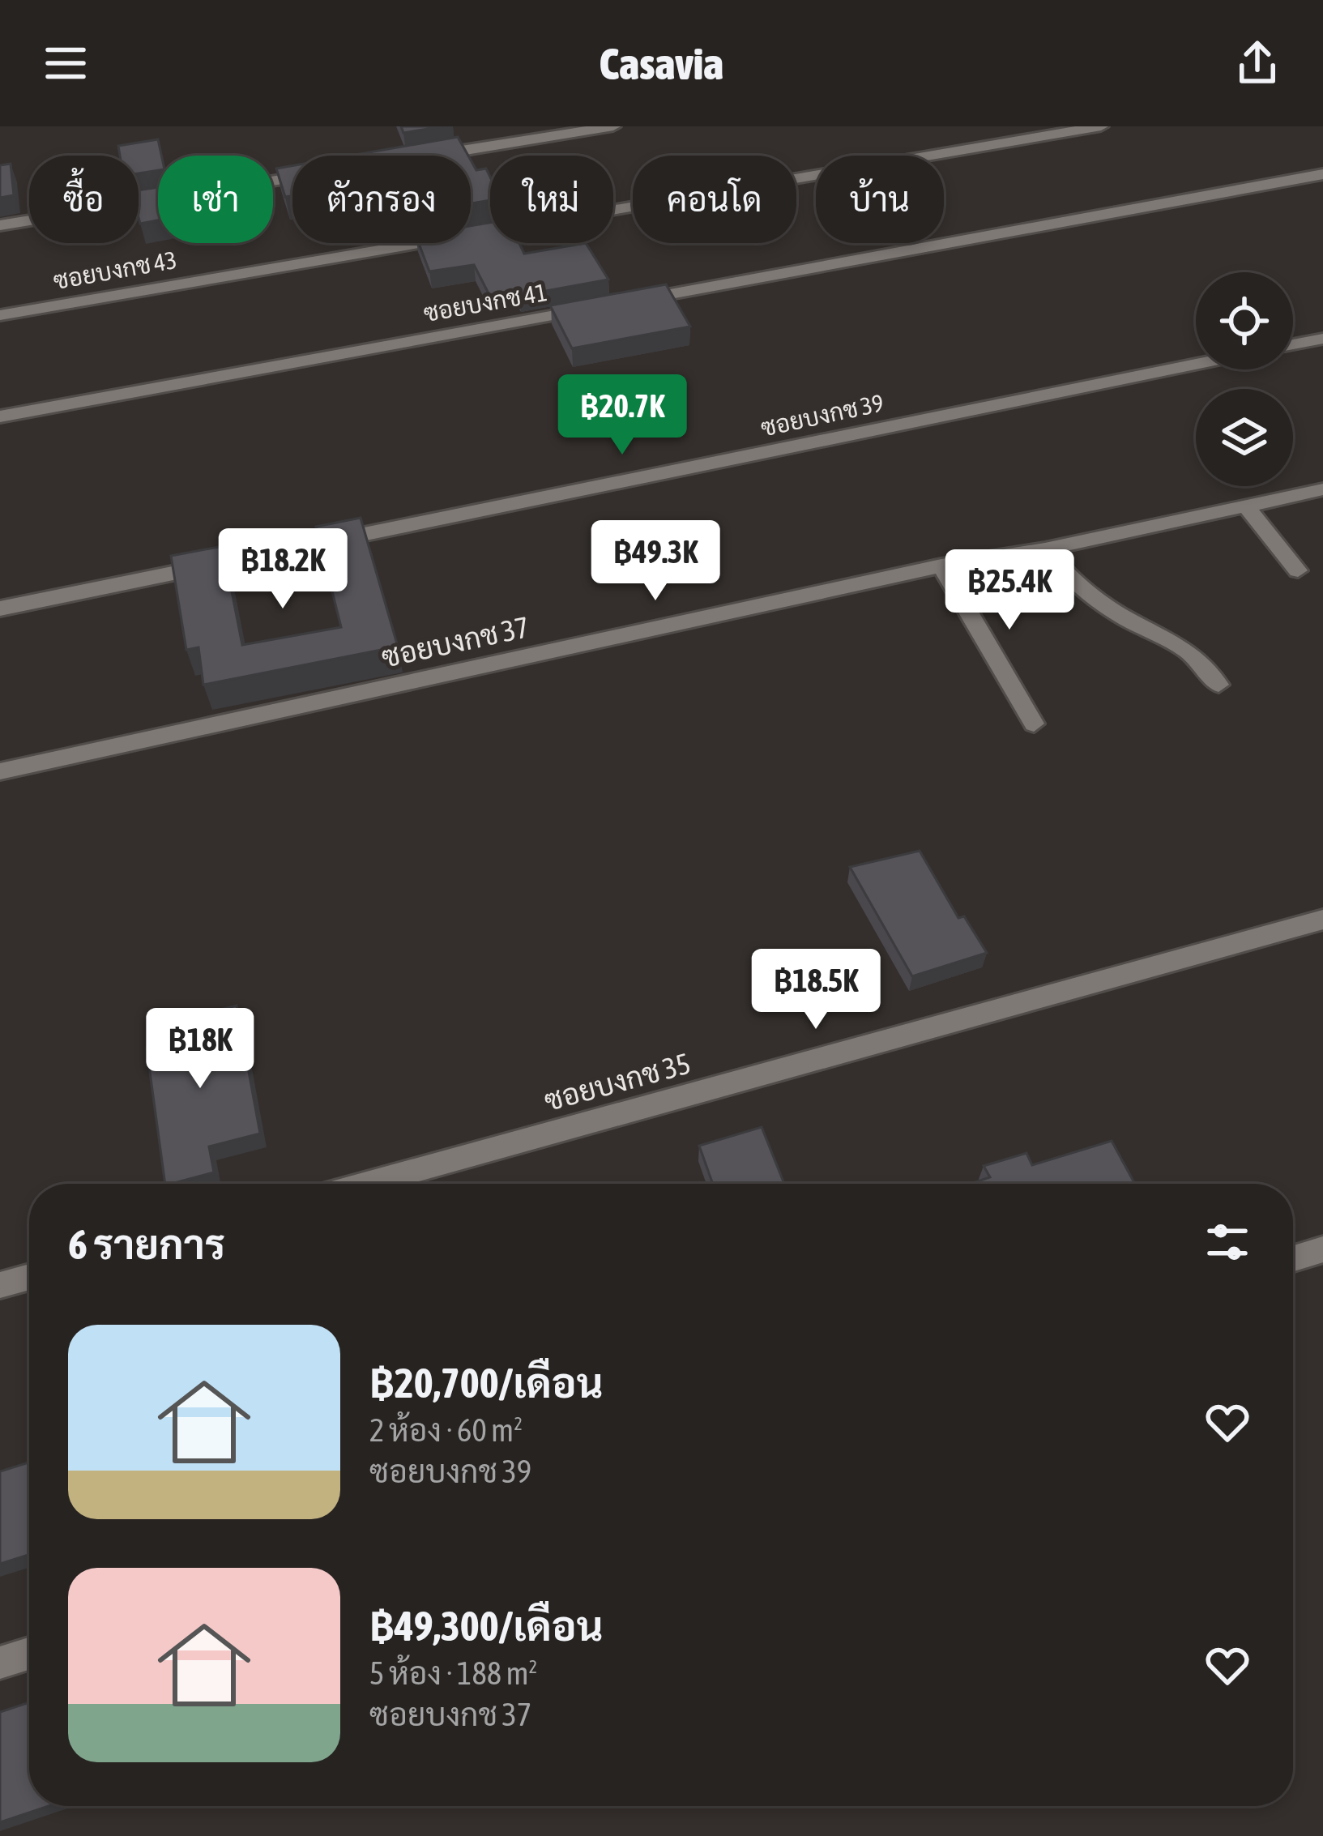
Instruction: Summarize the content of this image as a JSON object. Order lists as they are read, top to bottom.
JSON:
{
  "streets": {
    "street": [
      "ซอยบงกช 43",
      "ซอยบงกช 41",
      "ซอยบงกช 39",
      "ซอยบงกช 37",
      "ซอยบงกช 35"
    ]
  },
  "page": {
    "header": "Casavia",
    "chip": [
      "ซื้อ",
      "เช่า",
      "ตัวกรอง",
      "ใหม่",
      "คอนโด",
      "บ้าน"
    ],
    "price": [
      "฿20.7K",
      "฿49.3K",
      "฿18.2K",
      "฿25.4K",
      "฿18.5K",
      "฿18K"
    ],
    "heading": "6 รายการ",
    "list": [
      {
        "name": "฿20,700/เดือน",
        "note": "2 ห้อง · 60 m² · ซอยบงกช 39"
      },
      {
        "name": "฿49,300/เดือน",
        "note": "5 ห้อง · 188 m² · ซอยบงกช 37"
      }
    ]
  }
}
